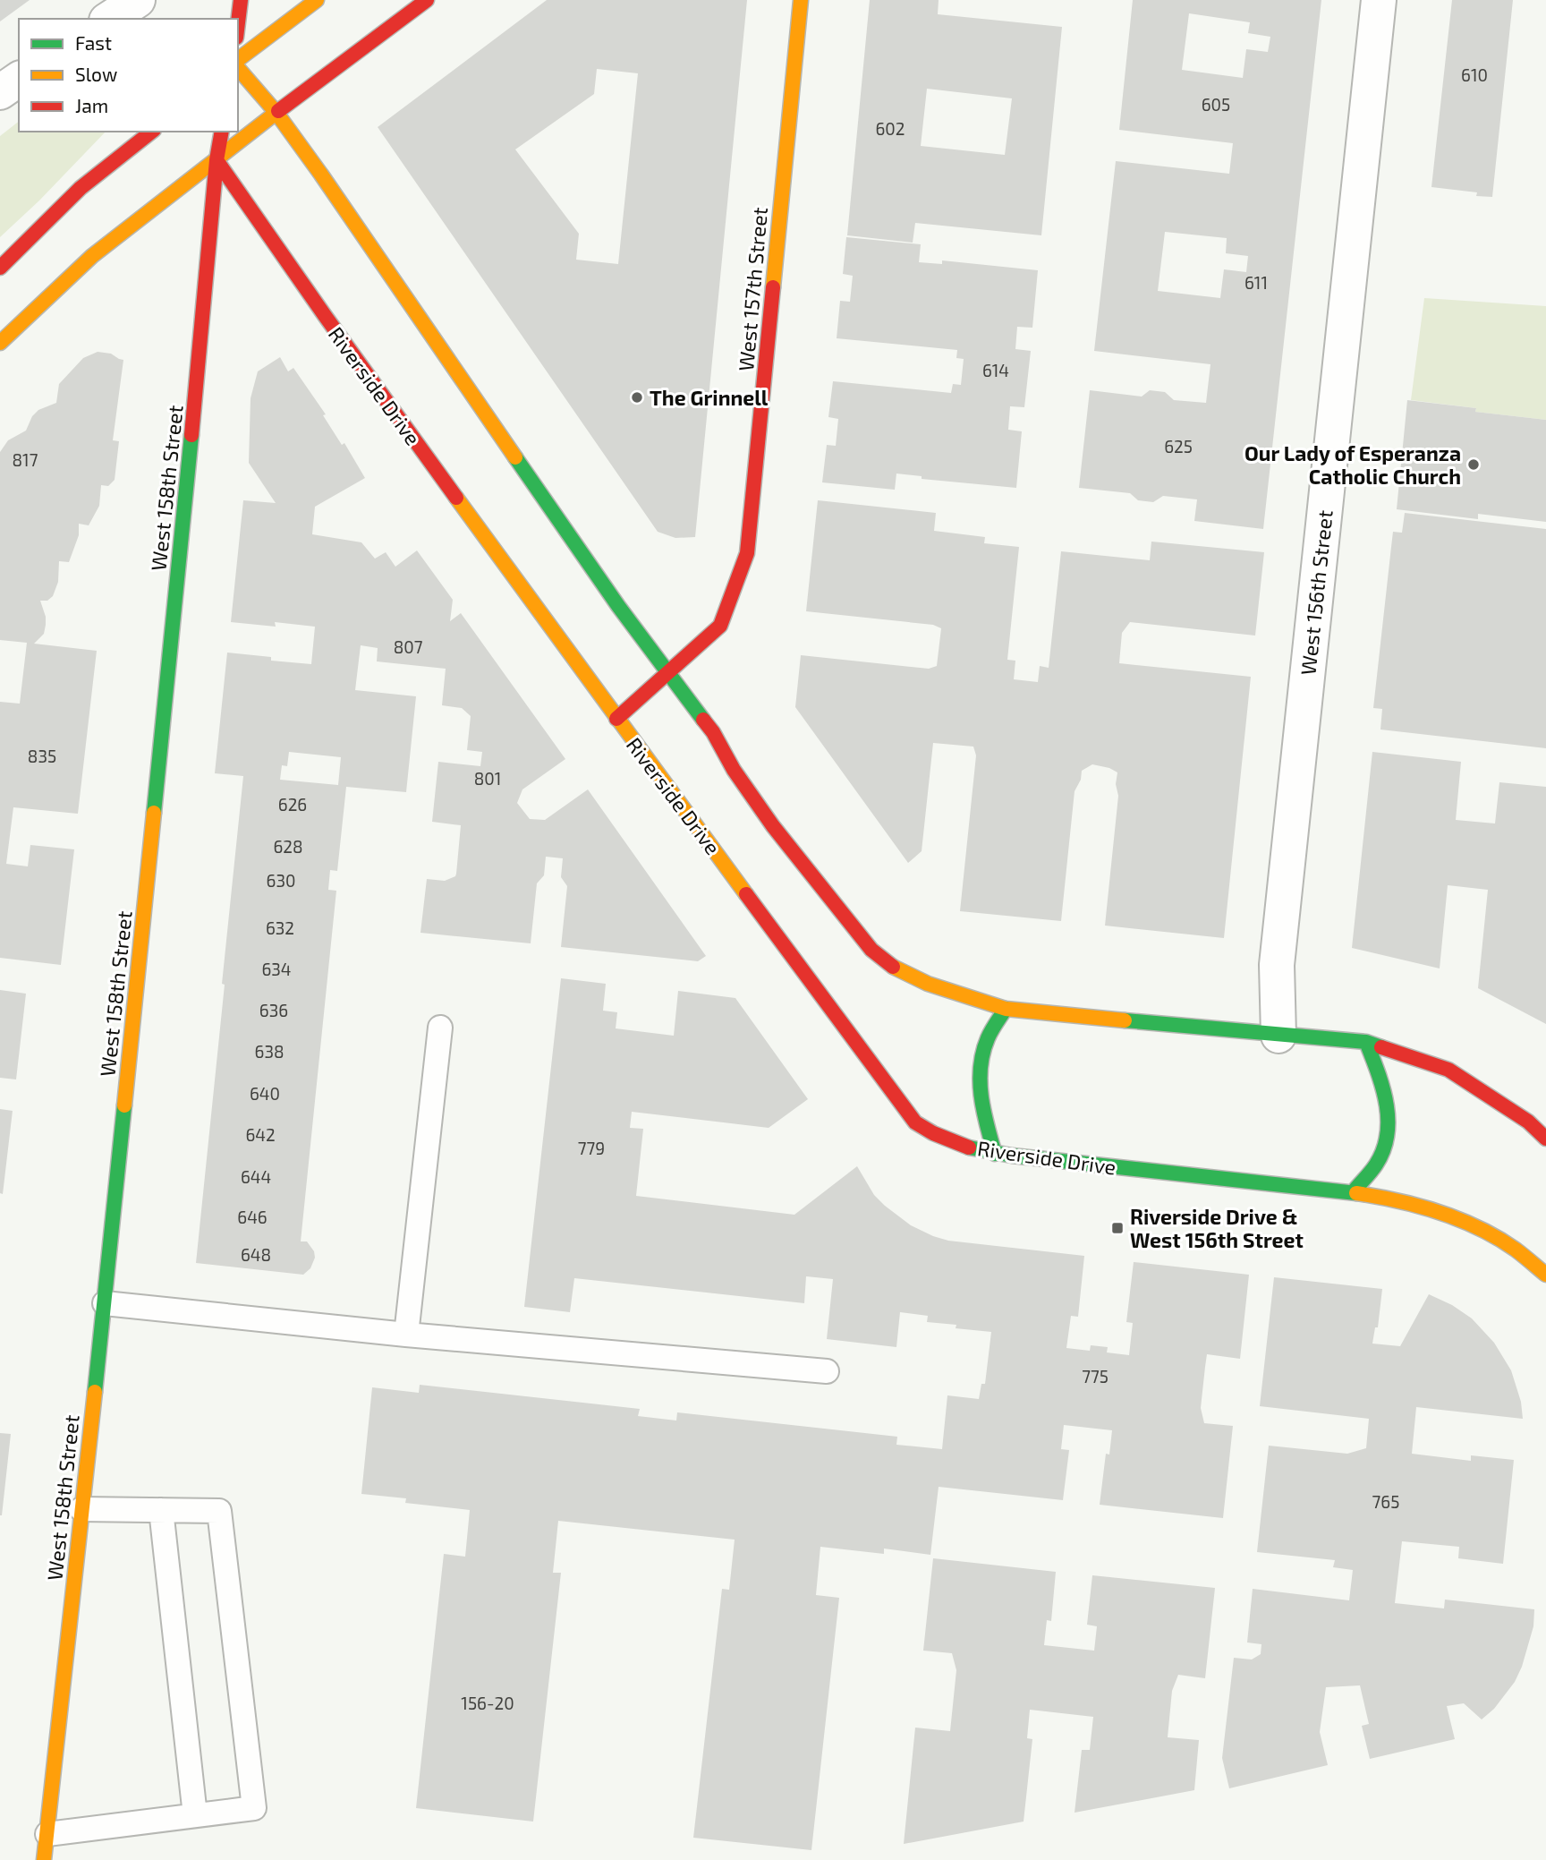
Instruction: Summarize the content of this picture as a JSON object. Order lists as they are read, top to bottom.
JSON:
{
  "streets": {
    "main road": ["West 157th Street", "Riverside Drive", "West 158th Street"],
    "street": ["West 156th Street"]
  },
  "crossings": [
    ["West 157th Street", "Riverside Drive"],
    ["Riverside Drive", "West 158th Street"]
  ],
  "places": {
    "other": ["The Grinnell", "Our Lady of Esperanza Catholic Church"],
    "transit": ["Riverside Drive & West 156th Street"]
  },
  "house_numbers": [
    "610",
    "605",
    "602",
    "611",
    "614",
    "625",
    "817",
    "807",
    "835",
    "801",
    "626",
    "628",
    "630",
    "632",
    "634",
    "636",
    "638",
    "640",
    "642",
    "779",
    "644",
    "646",
    "648",
    "775",
    "765",
    "156-20"
  ],
  "legend": ["Fast", "Slow", "Jam"]
}
